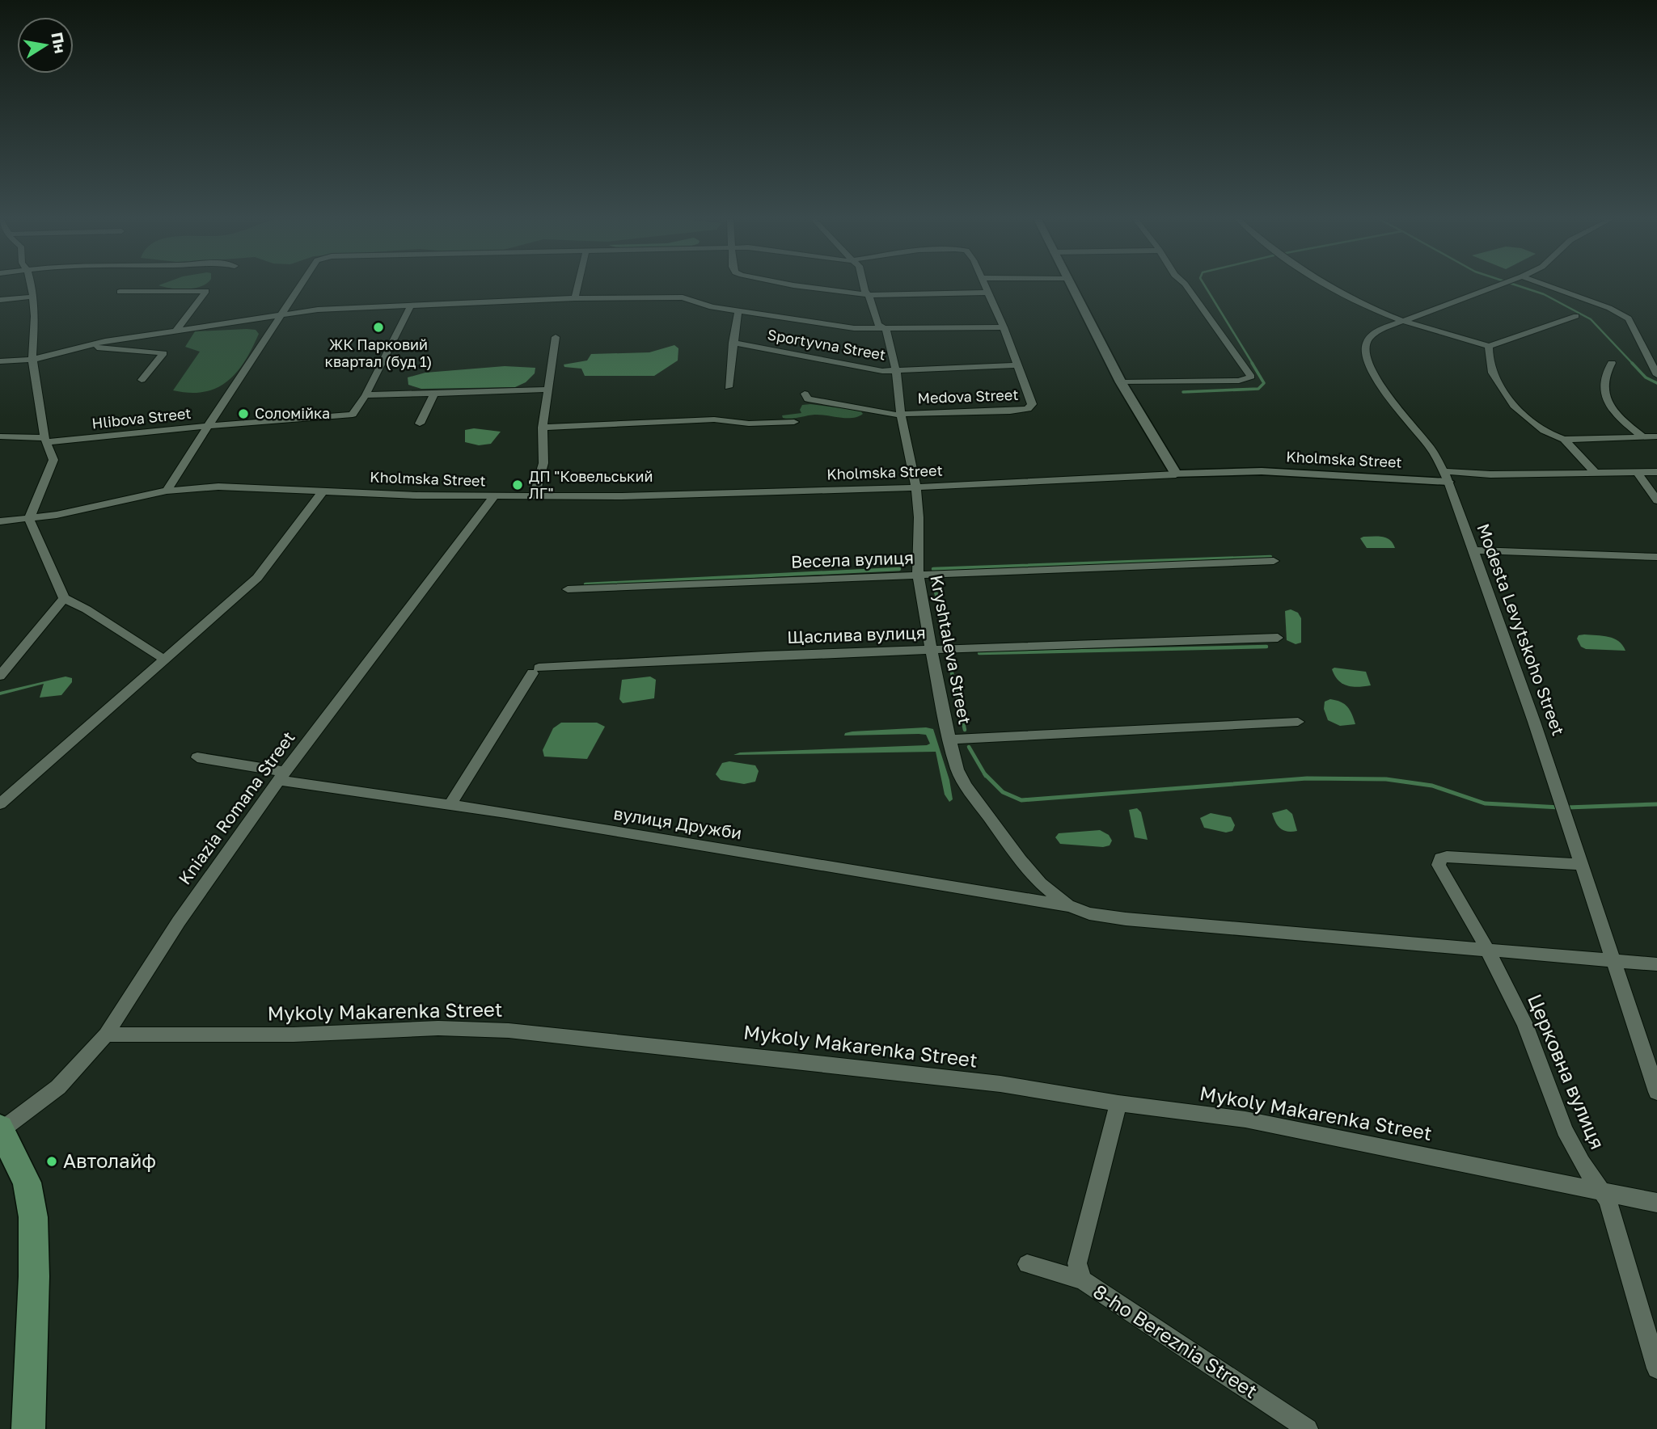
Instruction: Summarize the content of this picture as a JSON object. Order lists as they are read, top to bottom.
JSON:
{
  "streets": {
    "street": [
      "Sportyvna Street",
      "Medova Street",
      "Hlibova Street",
      "Kholmska Street",
      "Весела вулиця",
      "Modesta Levytskoho Street",
      "Щаслива вулиця",
      "Kryshtaleva Street",
      "Kniazia Romana Street",
      "вулиця Дружби",
      "Mykoly Makarenka Street",
      "Церковна вулиця",
      "8-ho Bereznia Street"
    ]
  },
  "crossings": [
    ["Sportyvna Street", "Medova Street"],
    ["Sportyvna Street", "Kryshtaleva Street"],
    ["Medova Street", "Kryshtaleva Street"],
    ["Kholmska Street", "Modesta Levytskoho Street"],
    ["Kholmska Street", "Kryshtaleva Street"],
    ["Kholmska Street", "Kniazia Romana Street"],
    ["Весела вулиця", "Kryshtaleva Street"],
    ["Modesta Levytskoho Street", "Церковна вулиця"],
    ["Щаслива вулиця", "Kryshtaleva Street"],
    ["Щаслива вулиця", "вулиця Дружби"],
    ["Kryshtaleva Street", "вулиця Дружби"],
    ["Kniazia Romana Street", "вулиця Дружби"],
    ["Kniazia Romana Street", "Mykoly Makarenka Street"],
    ["Mykoly Makarenka Street", "Церковна вулиця"],
    ["Mykoly Makarenka Street", "8-ho Bereznia Street"]
  ],
  "places": [
    "ЖК Парковий квартал (буд 1)",
    "Соломійка",
    "ДП \"Ковельський ЛГ\"",
    "Автолайф"
  ],
  "north": "right"
}
